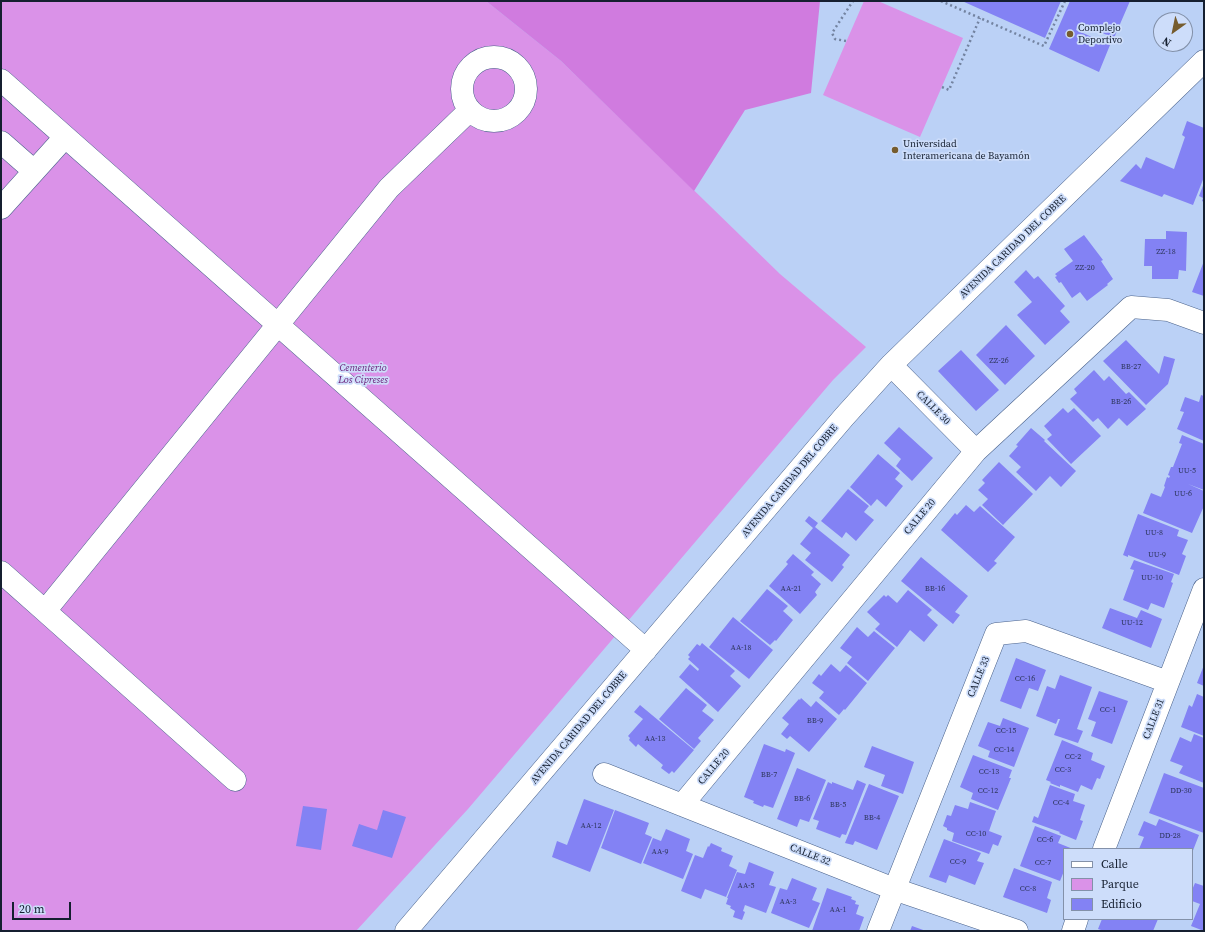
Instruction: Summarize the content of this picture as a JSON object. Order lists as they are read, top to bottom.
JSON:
{
  "streets": {
    "street": [
      "AVENIDA CARIDAD DEL COBRE",
      "CALLE 30",
      "CALLE 20",
      "CALLE 33",
      "CALLE 31",
      "CALLE 32"
    ]
  },
  "crossings": [
    ["AVENIDA CARIDAD DEL COBRE", "CALLE 30"],
    ["CALLE 30", "CALLE 20"],
    ["CALLE 20", "CALLE 32"],
    ["CALLE 33", "CALLE 31"],
    ["CALLE 33", "CALLE 32"]
  ],
  "parks": ["Cementerio Los Cipreses"],
  "places": ["Complejo Deportivo", "Universidad Interamericana de Bayamón"],
  "house_numbers": [
    "ZZ-18",
    "ZZ-20",
    "ZZ-26",
    "BB-27",
    "BB-26",
    "UU-5",
    "UU-6",
    "UU-8",
    "UU-9",
    "UU-10",
    "AA-21",
    "BB-16",
    "UU-12",
    "AA-18",
    "CC-16",
    "CC-1",
    "BB-9",
    "CC-15",
    "AA-13",
    "CC-14",
    "CC-2",
    "CC-3",
    "CC-13",
    "BB-7",
    "CC-12",
    "DD-30",
    "BB-6",
    "CC-4",
    "BB-5",
    "BB-4",
    "AA-12",
    "CC-10",
    "DD-28",
    "CC-6",
    "AA-9",
    "CC-9",
    "CC-7",
    "AA-5",
    "CC-8",
    "AA-3",
    "AA-1"
  ],
  "legend": ["Calle", "Parque", "Edificio"],
  "scale_bar": "20 m",
  "north": "bottom left"
}
